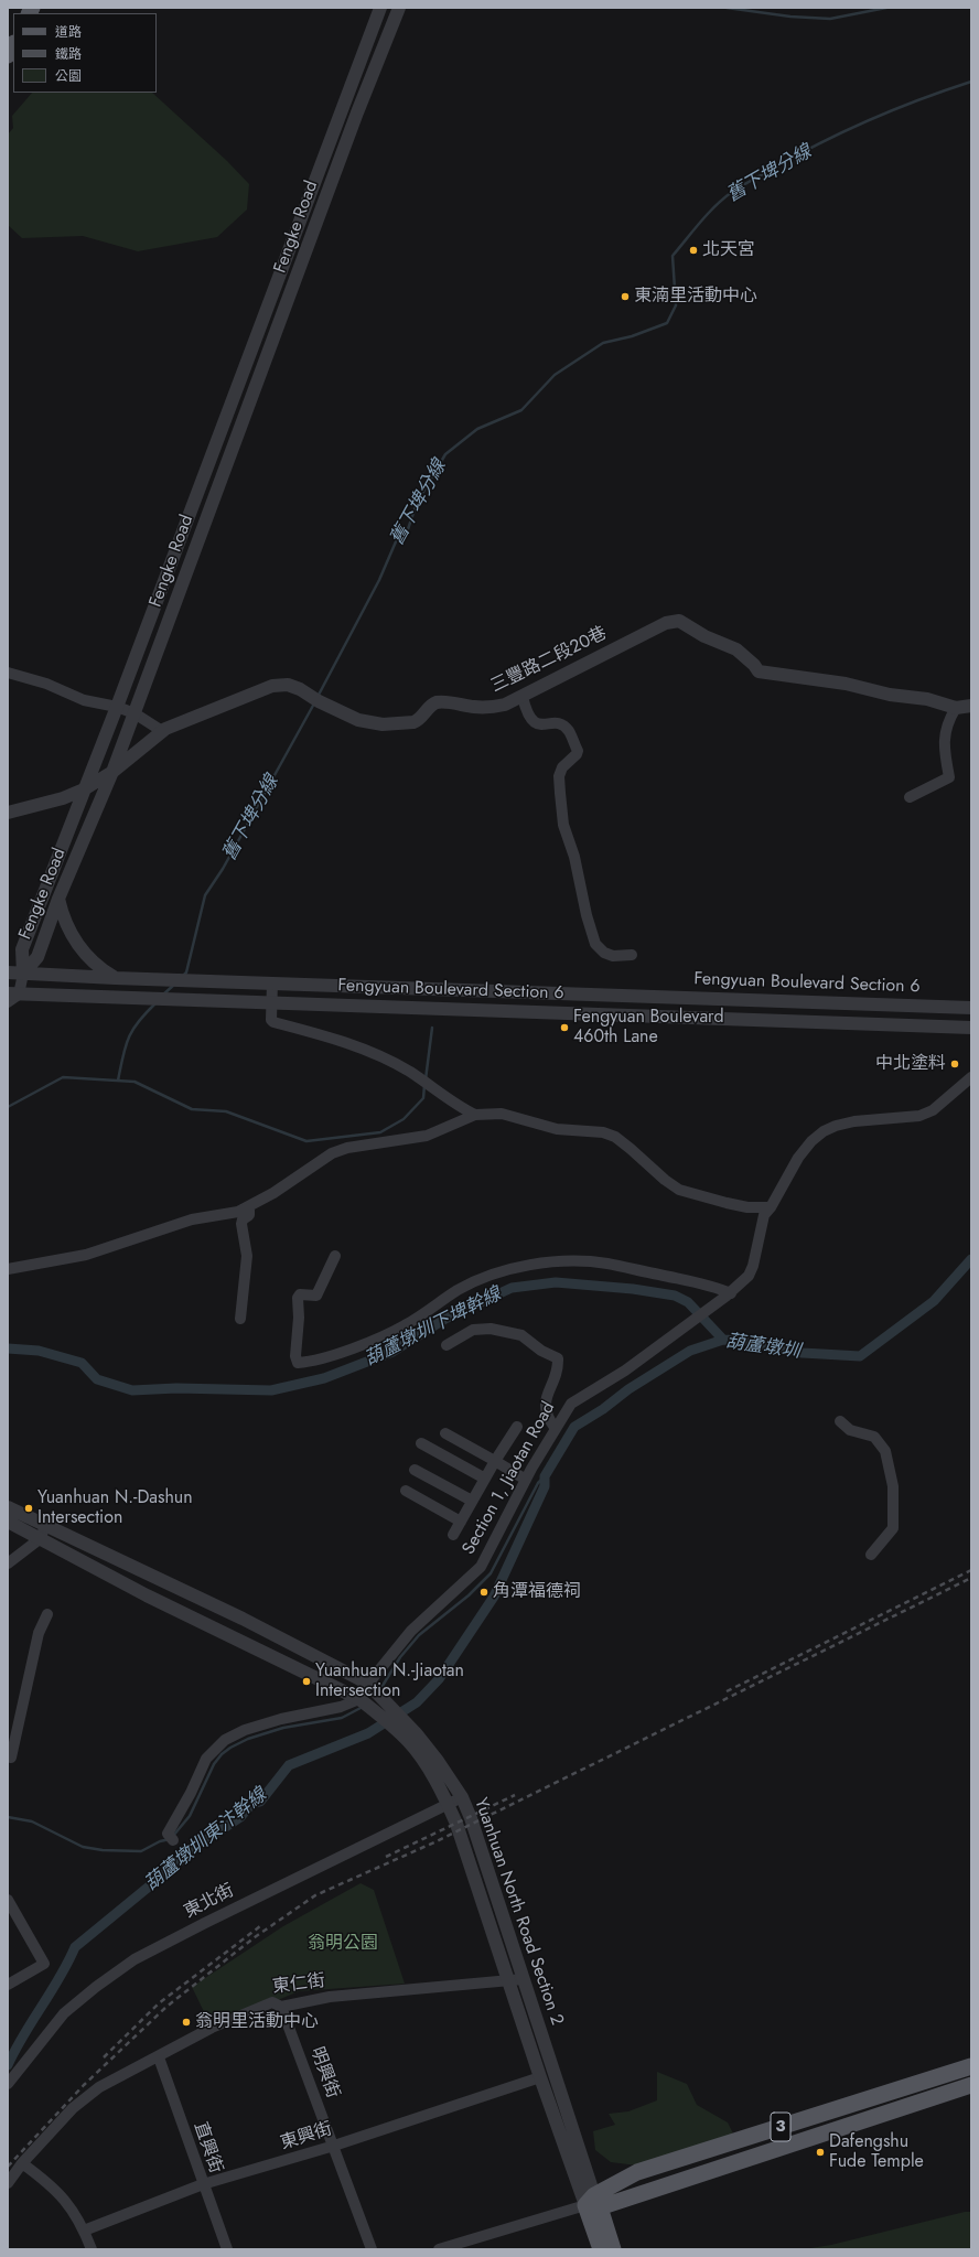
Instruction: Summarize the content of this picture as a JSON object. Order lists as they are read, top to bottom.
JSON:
{
  "streets": {
    "main road": ["3"],
    "street": [
      "Fengke Road",
      "三豐路二段20巷",
      "Fengyuan Boulevard Section 6",
      "Section 1, Jiaotan Road",
      "東北街",
      "Yuanhuan North Road Section 2",
      "東仁街",
      "明興街",
      "東興街",
      "直興街"
    ]
  },
  "crossings": [
    ["Fengke Road", "三豐路二段20巷"],
    ["Fengke Road", "Fengyuan Boulevard Section 6"],
    ["Section 1, Jiaotan Road", "Yuanhuan North Road Section 2"],
    ["東北街", "Yuanhuan North Road Section 2"],
    ["Yuanhuan North Road Section 2", "東仁街"],
    ["Yuanhuan North Road Section 2", "3"],
    ["Yuanhuan North Road Section 2", "東興街"],
    ["東仁街", "明興街"],
    ["東仁街", "直興街"],
    ["明興街", "東興街"],
    ["東興街", "直興街"]
  ],
  "water": [
    "舊下埤分線",
    "葫蘆墩圳下埤幹線",
    "葫蘆墩圳",
    "葫蘆墩圳東汴幹線"
  ],
  "parks": ["翁明公園"],
  "places": [
    "北天宮",
    "東湳里活動中心",
    "Fengyuan Boulevard 460th Lane",
    "中北塗料",
    "Yuanhuan N.-Dashun Intersection",
    "角潭福德祠",
    "Yuanhuan N.-Jiaotan Intersection",
    "翁明里活動中心",
    "Dafengshu Fude Temple"
  ],
  "legend": ["道路", "鐵路", "公園"]
}
